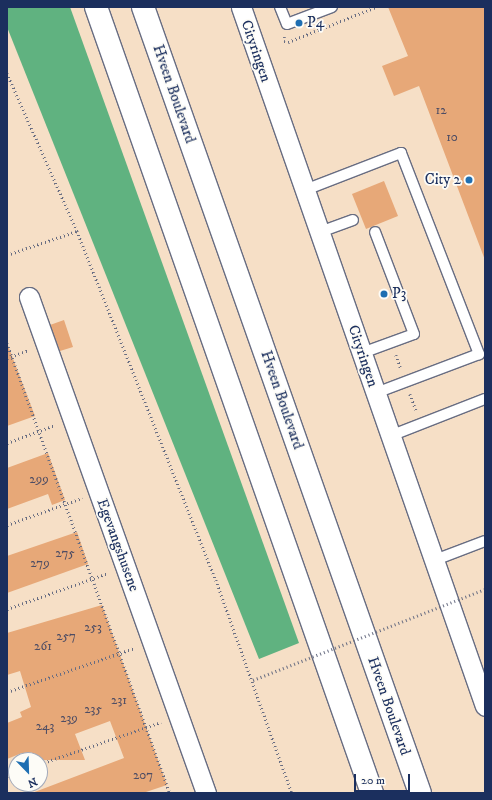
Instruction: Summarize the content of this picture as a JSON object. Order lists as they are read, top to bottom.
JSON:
{
  "streets": {
    "street": ["Cityringen", "Hveen Boulevard", "Egevangshusene"]
  },
  "places": ["P4", "City 2", "P3"],
  "house_numbers": [
    "12",
    "10",
    "299",
    "275",
    "279",
    "253",
    "257",
    "261",
    "231",
    "235",
    "239",
    "243",
    "207"
  ],
  "scale_bar": "20 m",
  "north": "bottom right"
}
